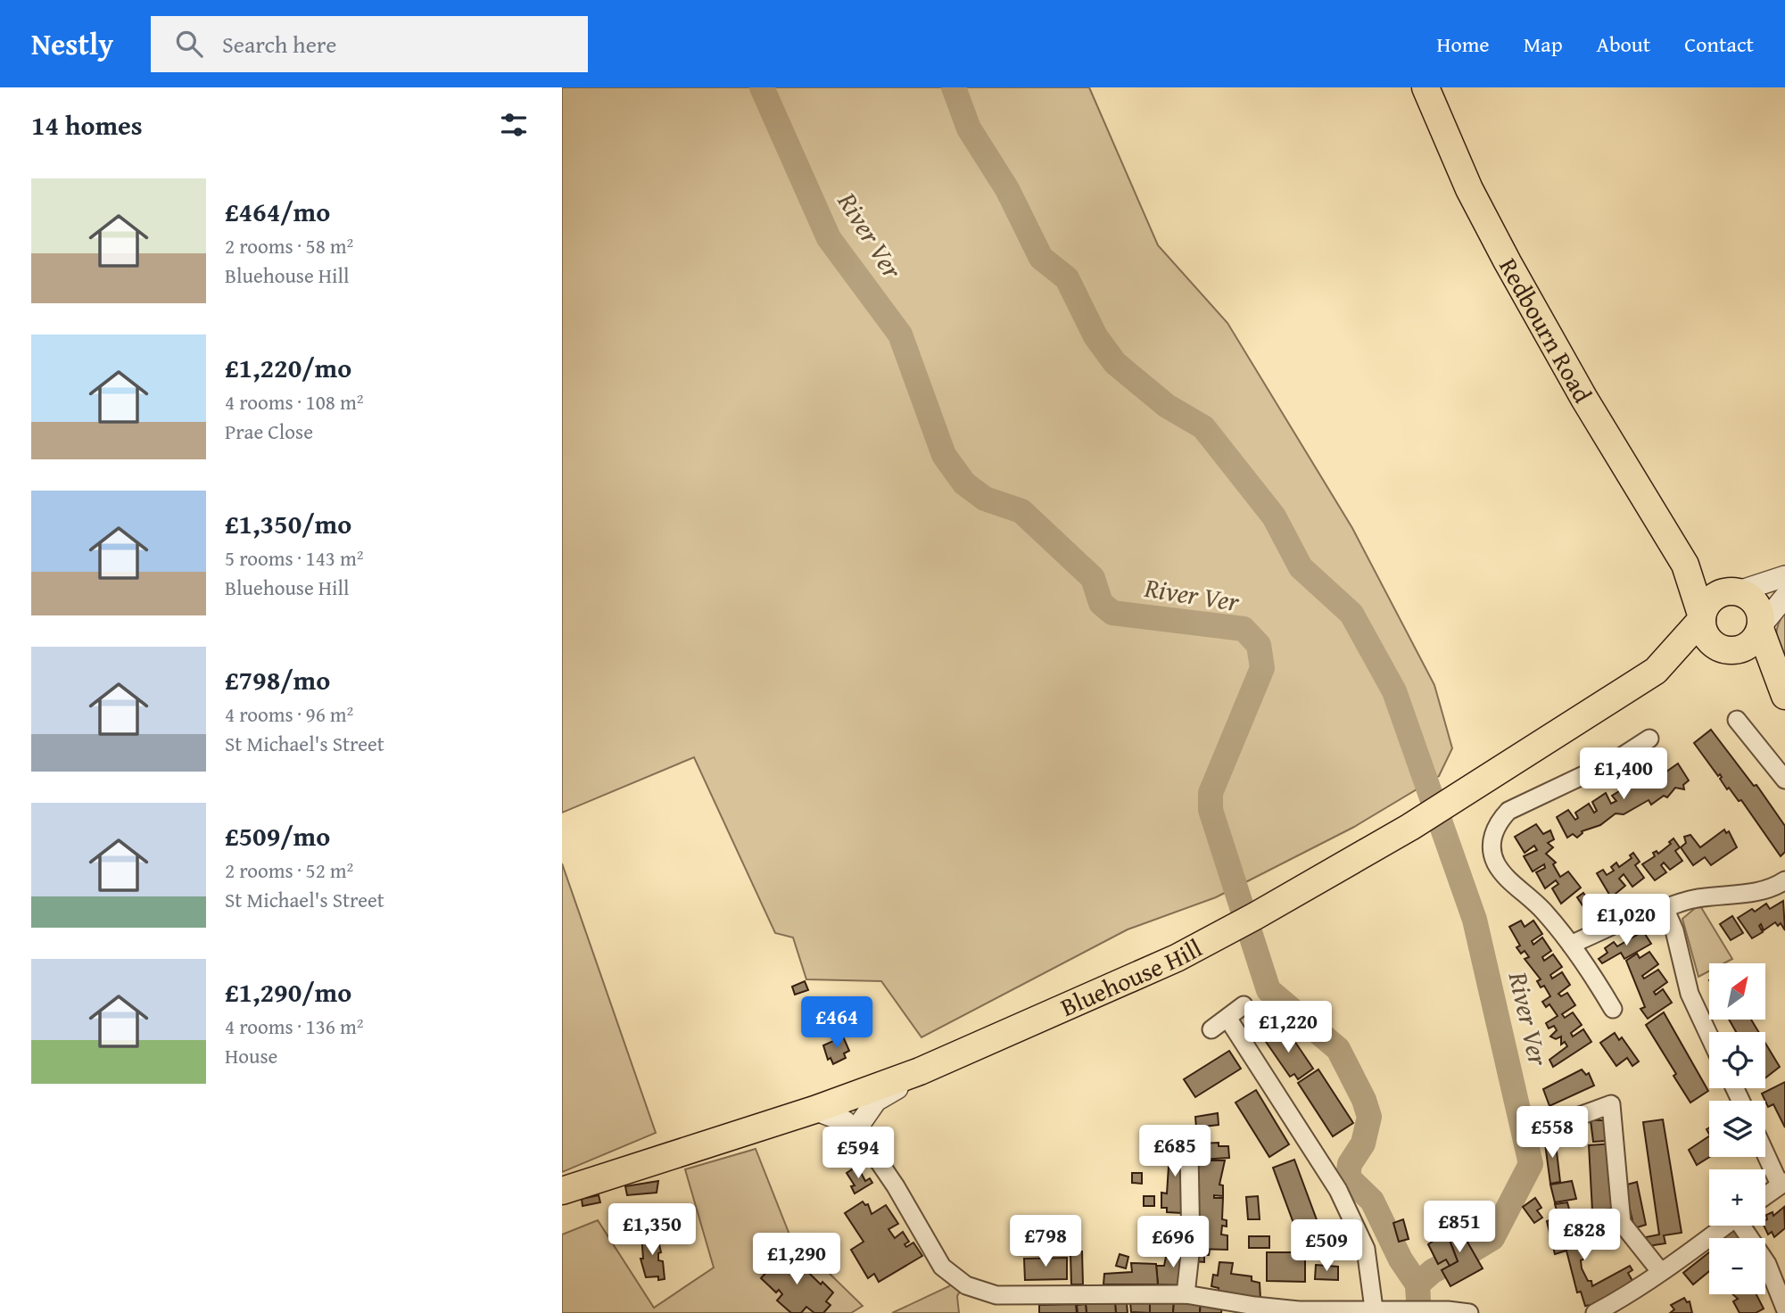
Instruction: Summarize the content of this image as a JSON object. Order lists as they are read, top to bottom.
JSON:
{
  "streets": {
    "main road": ["Redbourn Road", "Bluehouse Hill"]
  },
  "crossings": [
    ["Redbourn Road", "Bluehouse Hill"]
  ],
  "water": ["River Ver"],
  "north": "top right",
  "page": {
    "header": "Nestly",
    "search": "Search here",
    "nav": [
      "Home",
      "Map",
      "About",
      "Contact"
    ],
    "heading": "14 homes",
    "list": [
      {
        "name": "£464/mo",
        "note": "2 rooms · 58 m² · Bluehouse Hill"
      },
      {
        "name": "£1,220/mo",
        "note": "4 rooms · 108 m² · Prae Close"
      },
      {
        "name": "£1,350/mo",
        "note": "5 rooms · 143 m² · Bluehouse Hill"
      },
      {
        "name": "£798/mo",
        "note": "4 rooms · 96 m² · St Michael's Street"
      },
      {
        "name": "£509/mo",
        "note": "2 rooms · 52 m² · St Michael's Street"
      },
      {
        "name": "£1,290/mo",
        "note": "4 rooms · 136 m² · House"
      }
    ],
    "price": [
      "£1,400",
      "£1,020",
      "£464",
      "£1,220",
      "£558",
      "£685",
      "£594",
      "£851",
      "£1,350",
      "£828",
      "£798",
      "£696",
      "£509",
      "£1,290"
    ],
    "map_buttons": ["+", "−"]
  }
}
